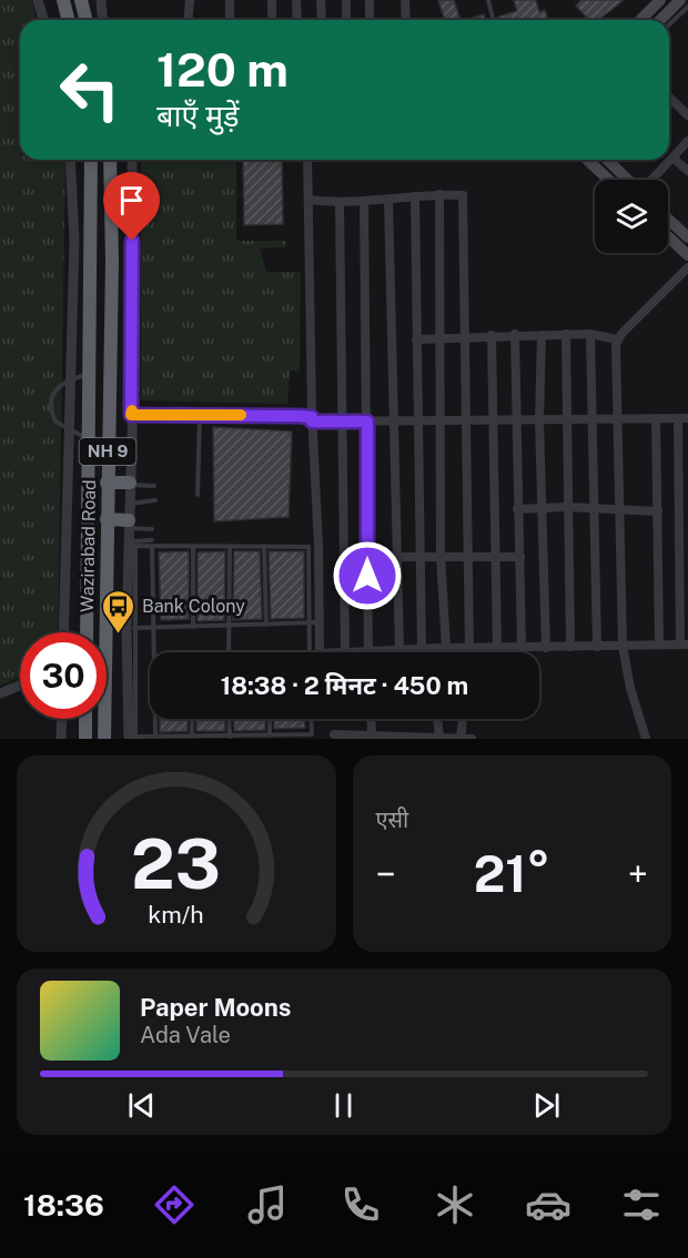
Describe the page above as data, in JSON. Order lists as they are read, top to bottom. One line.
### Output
{"streets":{"highway":["NH 9","Wazirabad Road"]},"places":{"bus stop":["Bank Colony"]},"page":{"turn":["120 m","बाएँ मुड़ें"],"limit":"30","trip":"18:38 · 2 मिनट · 450 m","tile":"एसी","heat":["−","21°","+"],"song":["Paper Moons","Ada Vale"],"tabs":"18:36","gauge":["23","km/h"]}}
